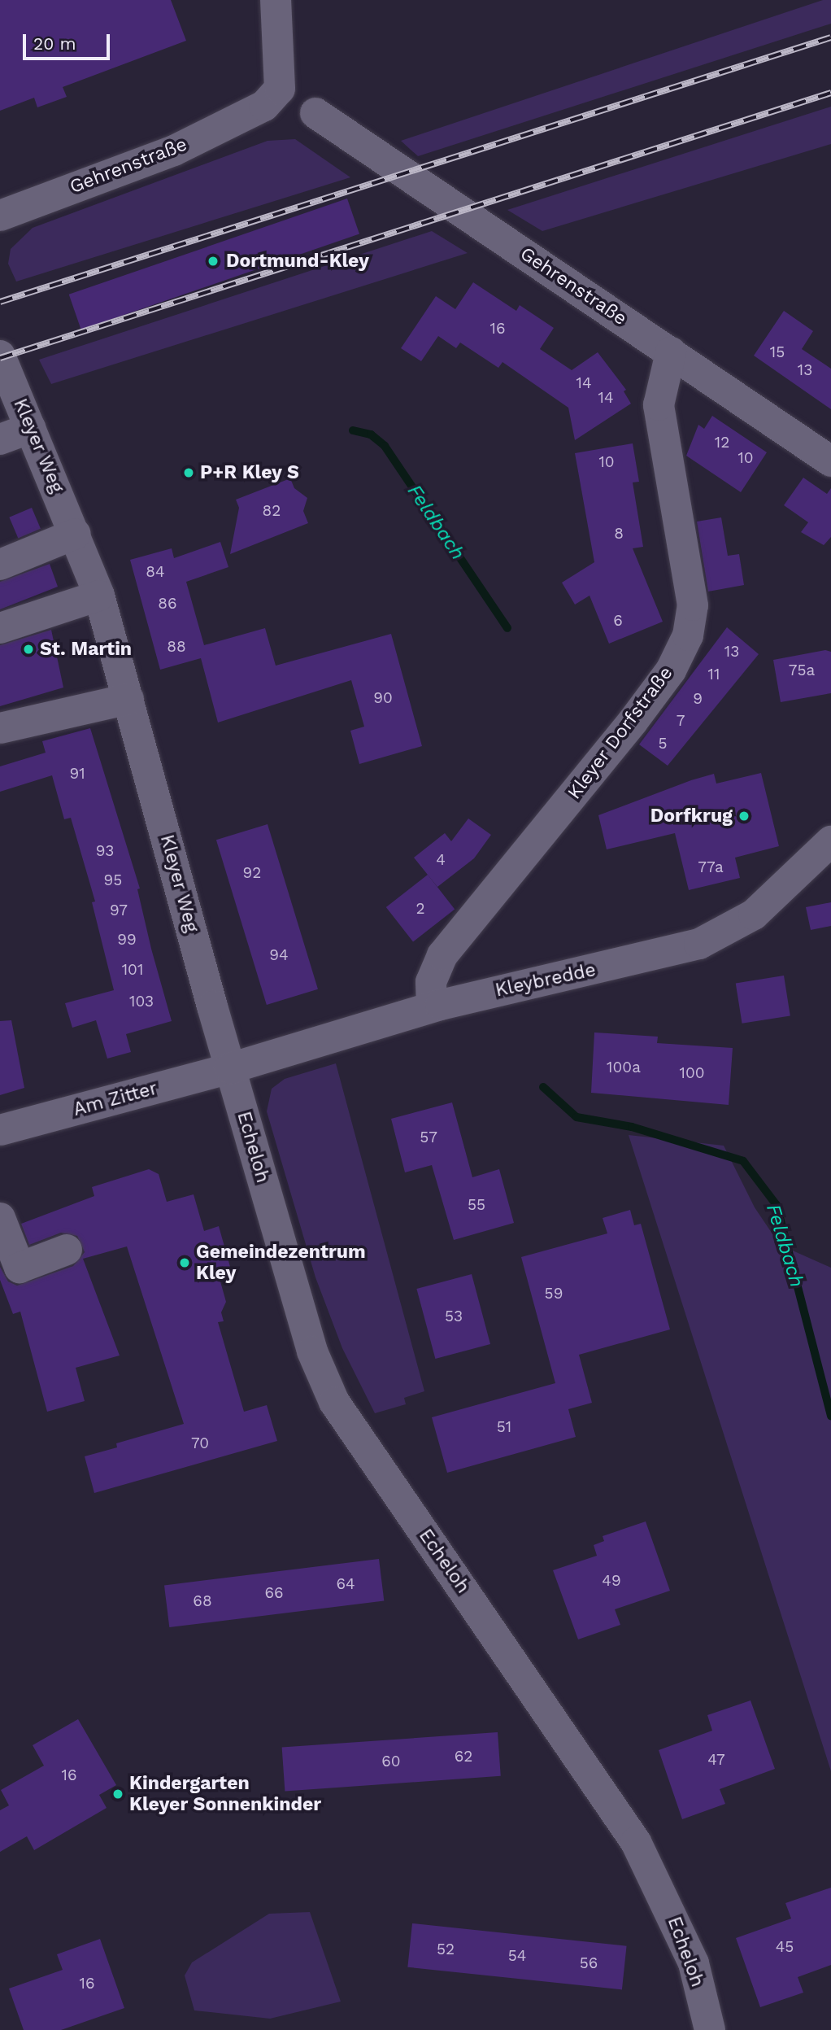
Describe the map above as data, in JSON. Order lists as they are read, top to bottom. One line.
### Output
{"streets":{"street":["Gehrenstraße","Kleyer Weg","Kleyer Dorfstraße","Kleybredde","Am Zitter","Echeloh"]},"crossings":[["Gehrenstraße","Kleyer Dorfstraße"],["Kleyer Weg","Kleybredde"],["Kleyer Weg","Am Zitter"],["Kleyer Weg","Echeloh"],["Kleyer Dorfstraße","Kleybredde"],["Kleybredde","Am Zitter"],["Kleybredde","Echeloh"],["Am Zitter","Echeloh"]],"water":["Feldbach"],"places":["Dortmund-Kley","P+R Kley S","St. Martin","Dorfkrug","Gemeindezentrum Kley","Kindergarten Kleyer Sonnenkinder"],"house_numbers":["16","15","13","14","14","12","10","10","82","8","84","86","6","88","13","75a","11","90","9","7","5","91","93","4","77a","92","95","2","97","99","94","101","103","100a","100","57","55","59","53","51","70","49","64","66","68","62","47","60","16","45","52","54","56","16"],"scale_bar":"20 m"}
